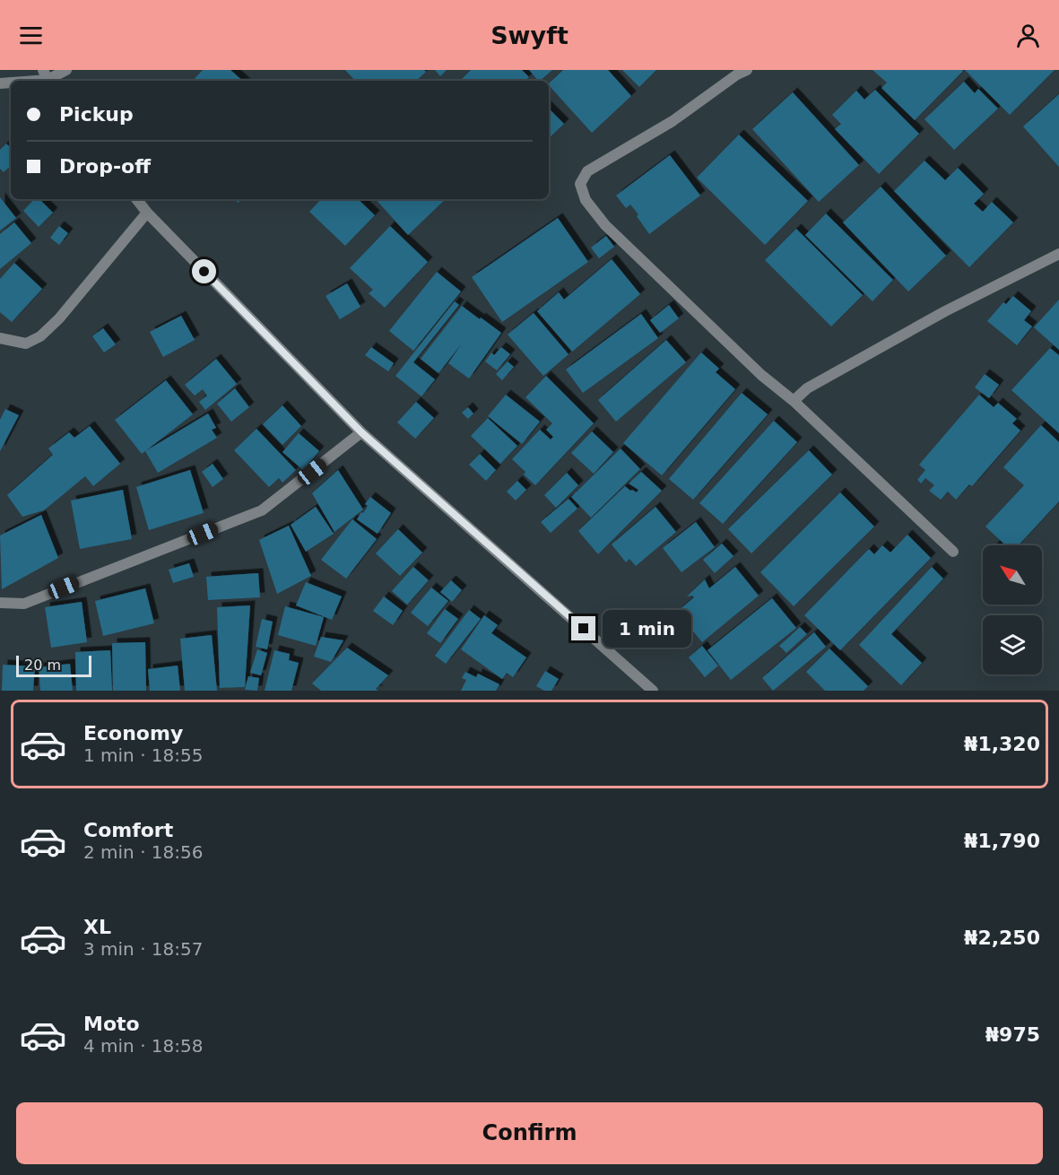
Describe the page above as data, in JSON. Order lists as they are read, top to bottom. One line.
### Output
{"scale_bar":"20 m","north":"top left","page":{"header":"Swyft","banner":["Pickup","Drop-off"],"bubble":"1 min","scale":"20 m","list":[{"name":"Economy","note":"1 min · 18:55","value":"₦1,320"},{"name":"Comfort","note":"2 min · 18:56","value":"₦1,790"},{"name":"XL","note":"3 min · 18:57","value":"₦2,250"},{"name":"Moto","note":"4 min · 18:58","value":"₦975"}],"buttons":"Confirm"}}
